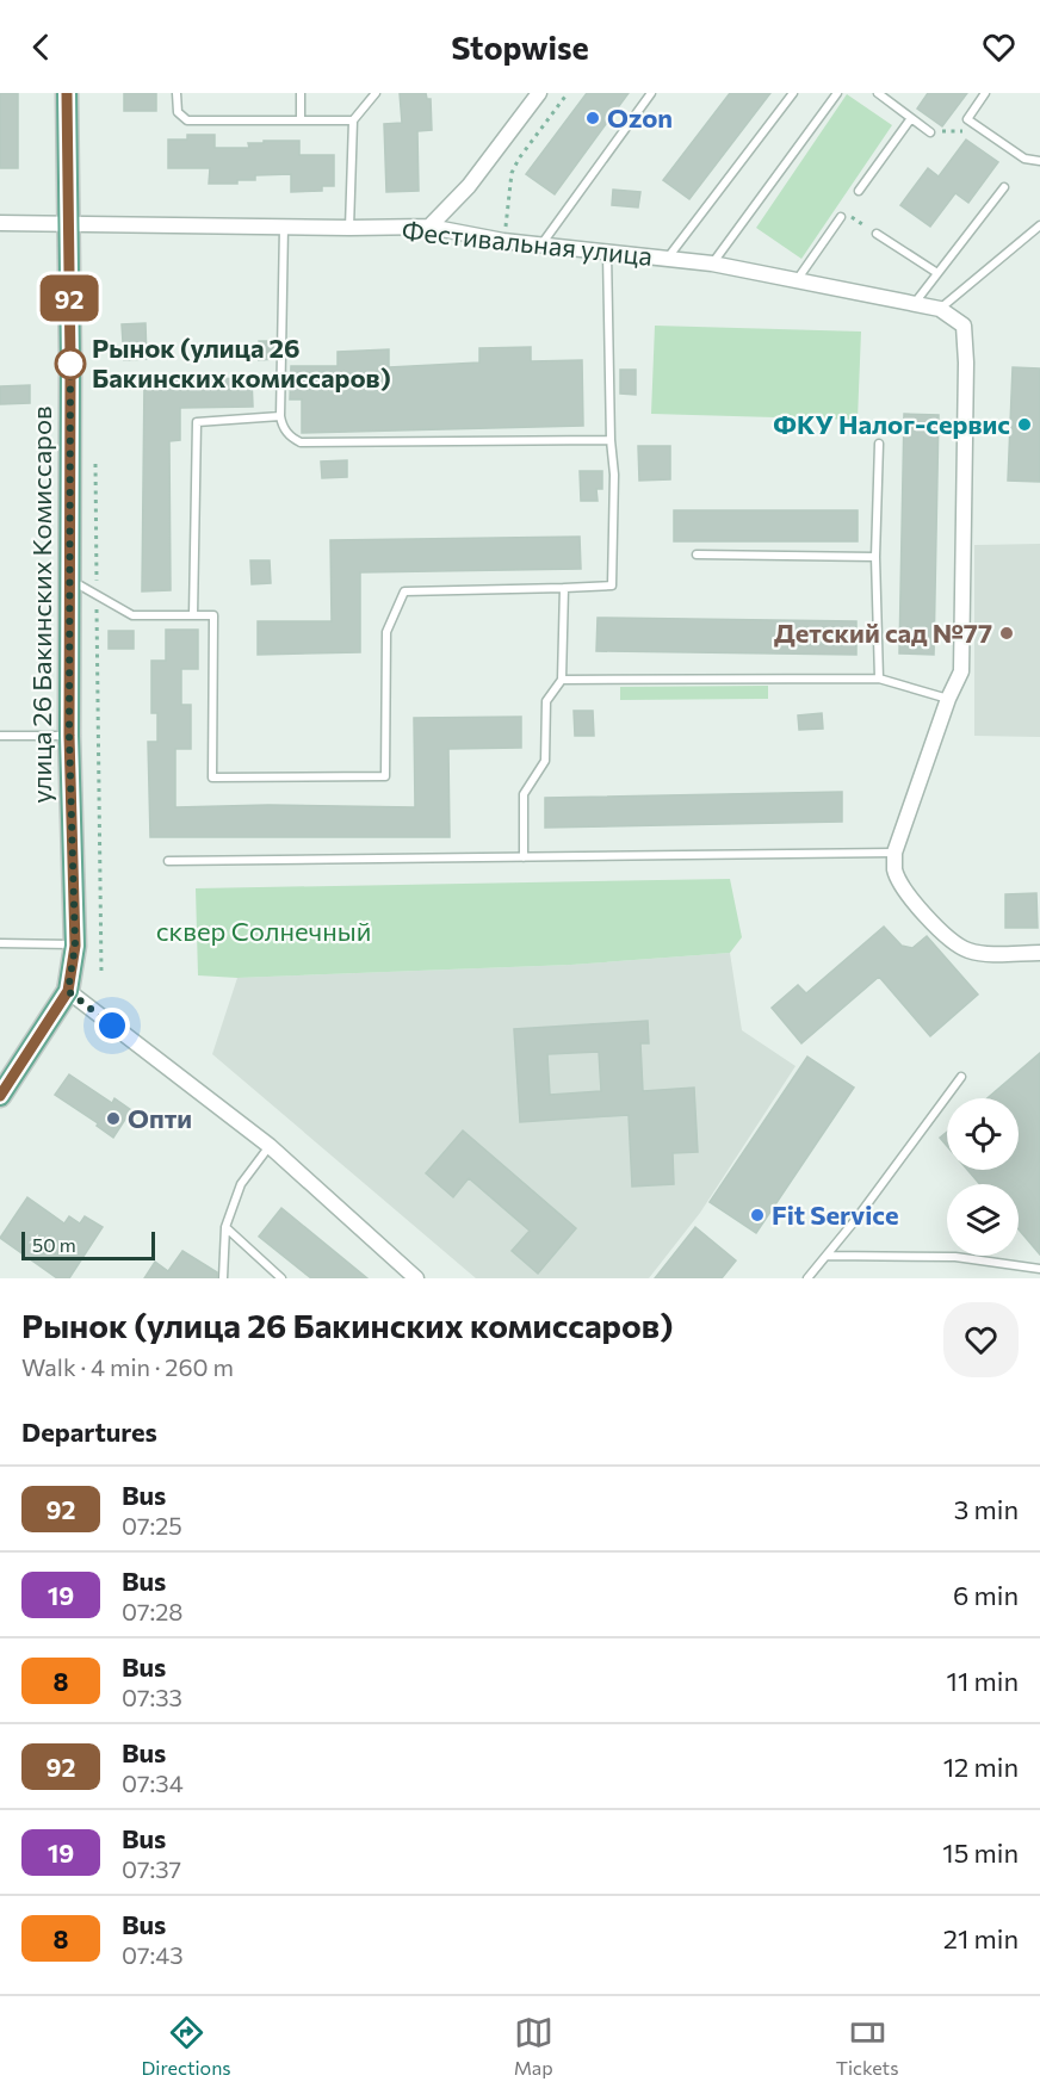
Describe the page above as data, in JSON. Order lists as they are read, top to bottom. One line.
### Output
{"streets":{"main road":["улица 26 Бакинских Комиссаров"],"street":["Фестивальная улица"]},"crossings":[["Фестивальная улица","улица 26 Бакинских Комиссаров"]],"parks":["сквер Солнечный"],"places":["Ozon","Рынок (улица 26 Бакинских комиссаров)","ФКУ Налог-сервис","Детский сад №77","Опти","Fit Service"],"lines":["bus line 92"],"scale_bar":"50 m","page":{"header":"Stopwise","on_map":"92","scale":"50 m","heading":[["Рынок (улица 26 Бакинских комиссаров)","Walk · 4 min · 260 m"],"Departures"],"list":[{"mark":"92","name":"Bus","note":"07:25","value":"3 min"},{"mark":"19","name":"Bus","note":"07:28","value":"6 min"},{"mark":"8","name":"Bus","note":"07:33","value":"11 min"},{"mark":"92","name":"Bus","note":"07:34","value":"12 min"},{"mark":"19","name":"Bus","note":"07:37","value":"15 min"},{"mark":"8","name":"Bus","note":"07:43","value":"21 min"}],"tabs":["Directions","Map","Tickets"]}}
